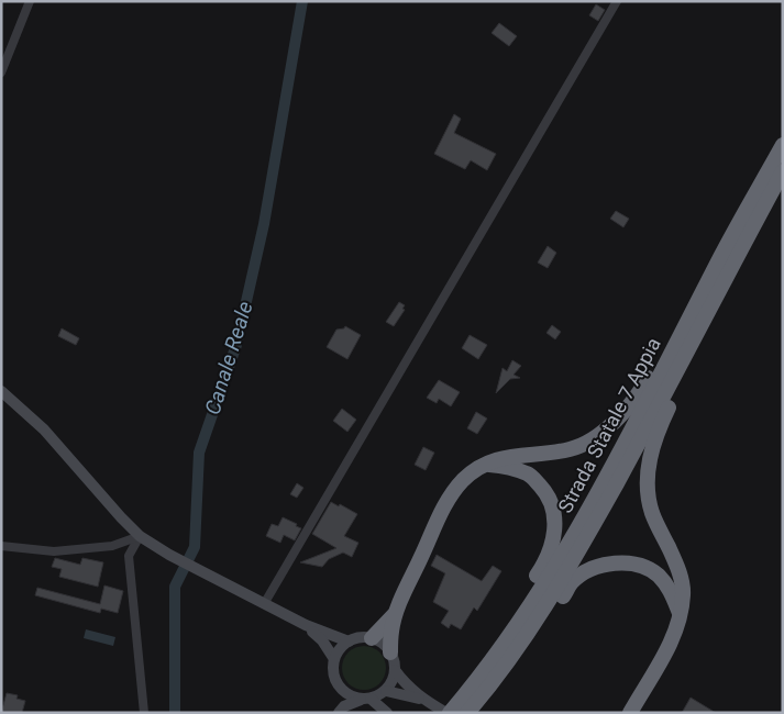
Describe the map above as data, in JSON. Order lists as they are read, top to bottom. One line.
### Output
{"streets":{"highway":["Strada Statale 7 Appia"]},"water":["Canale Reale"]}
